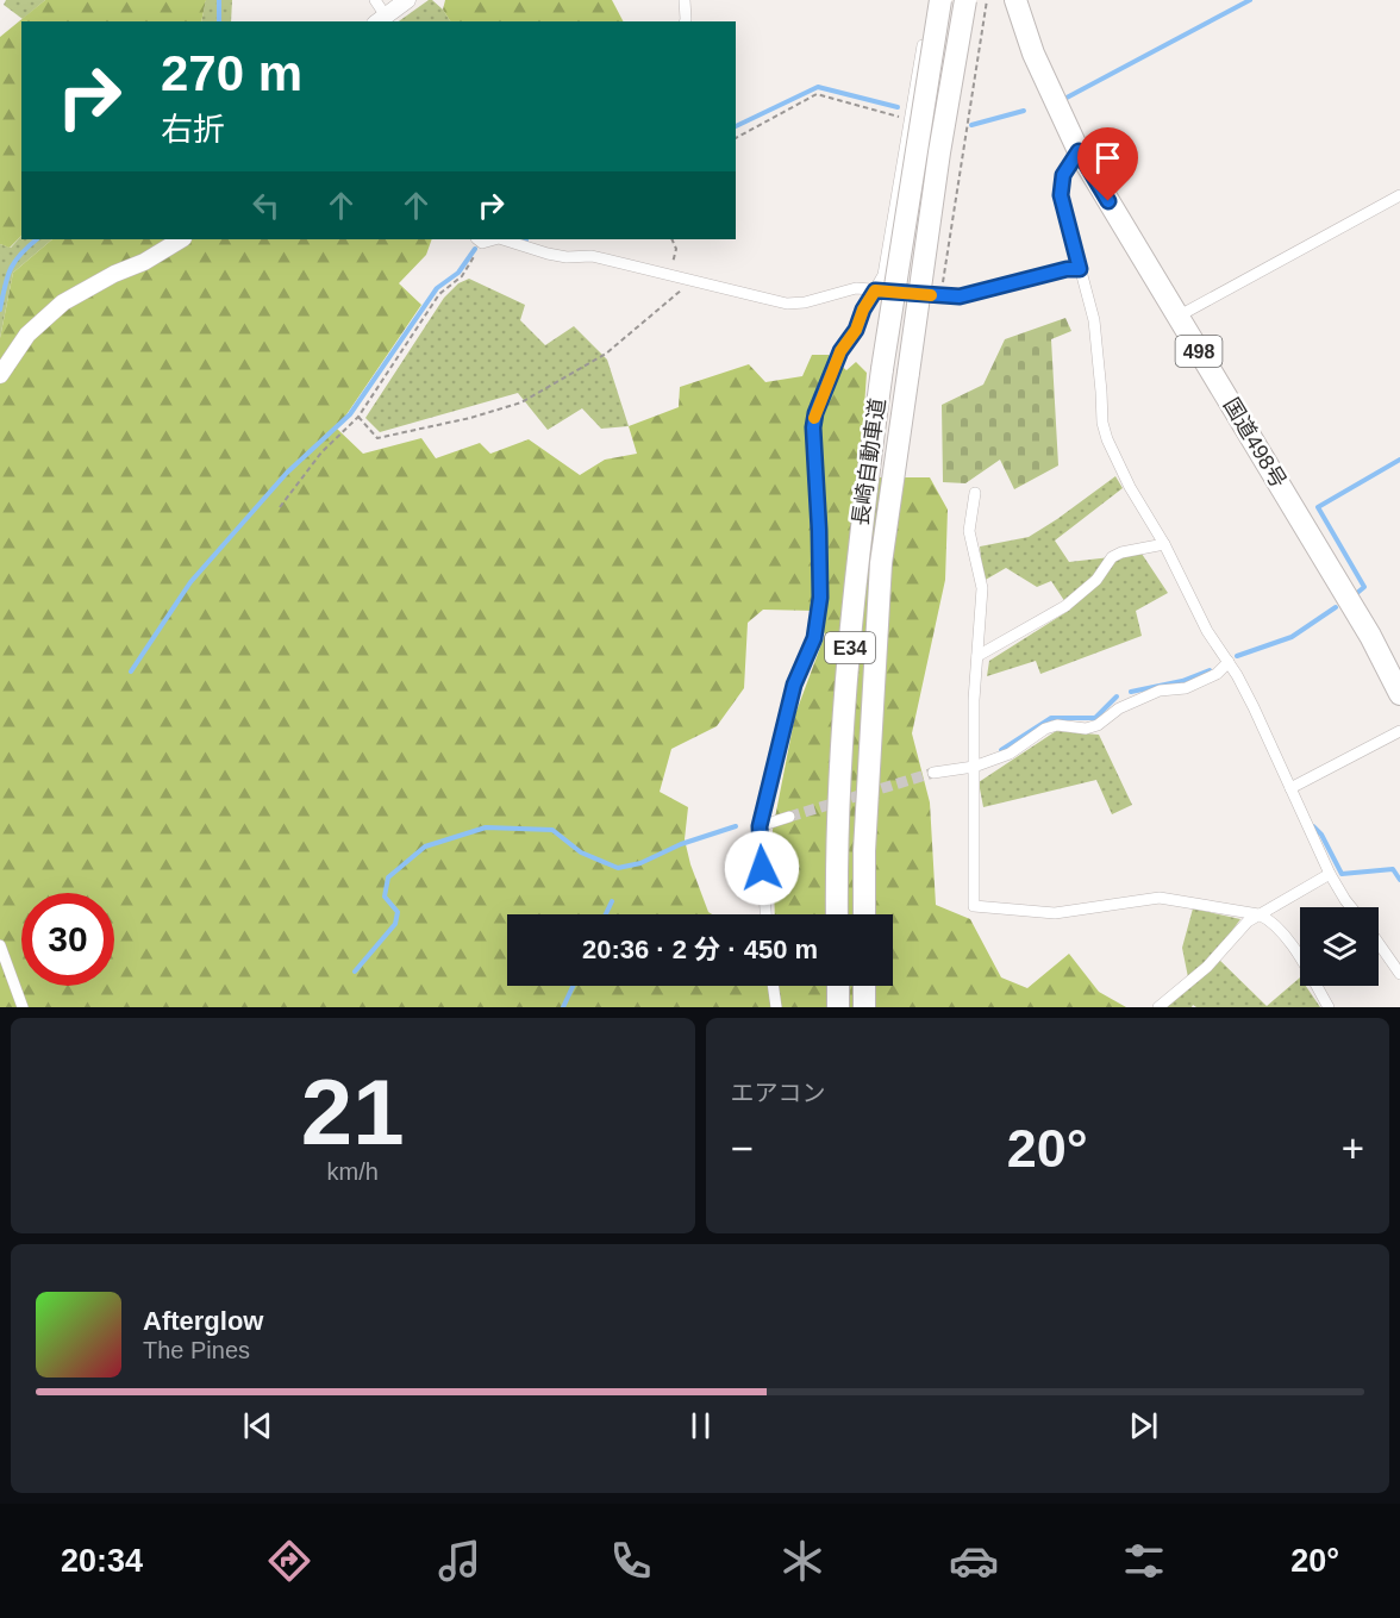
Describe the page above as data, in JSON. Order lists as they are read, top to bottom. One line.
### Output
{"streets":{"highway":["498","国道498号","長崎自動車道","E34"]},"page":{"turn":["270 m","右折"],"limit":"30","trip":"20:36 · 2 分 · 450 m","tile":[["21","km/h"],"エアコン"],"heat":["−","20°","+"],"song":["Afterglow","The Pines"],"tabs":["20:34","20°"]}}
